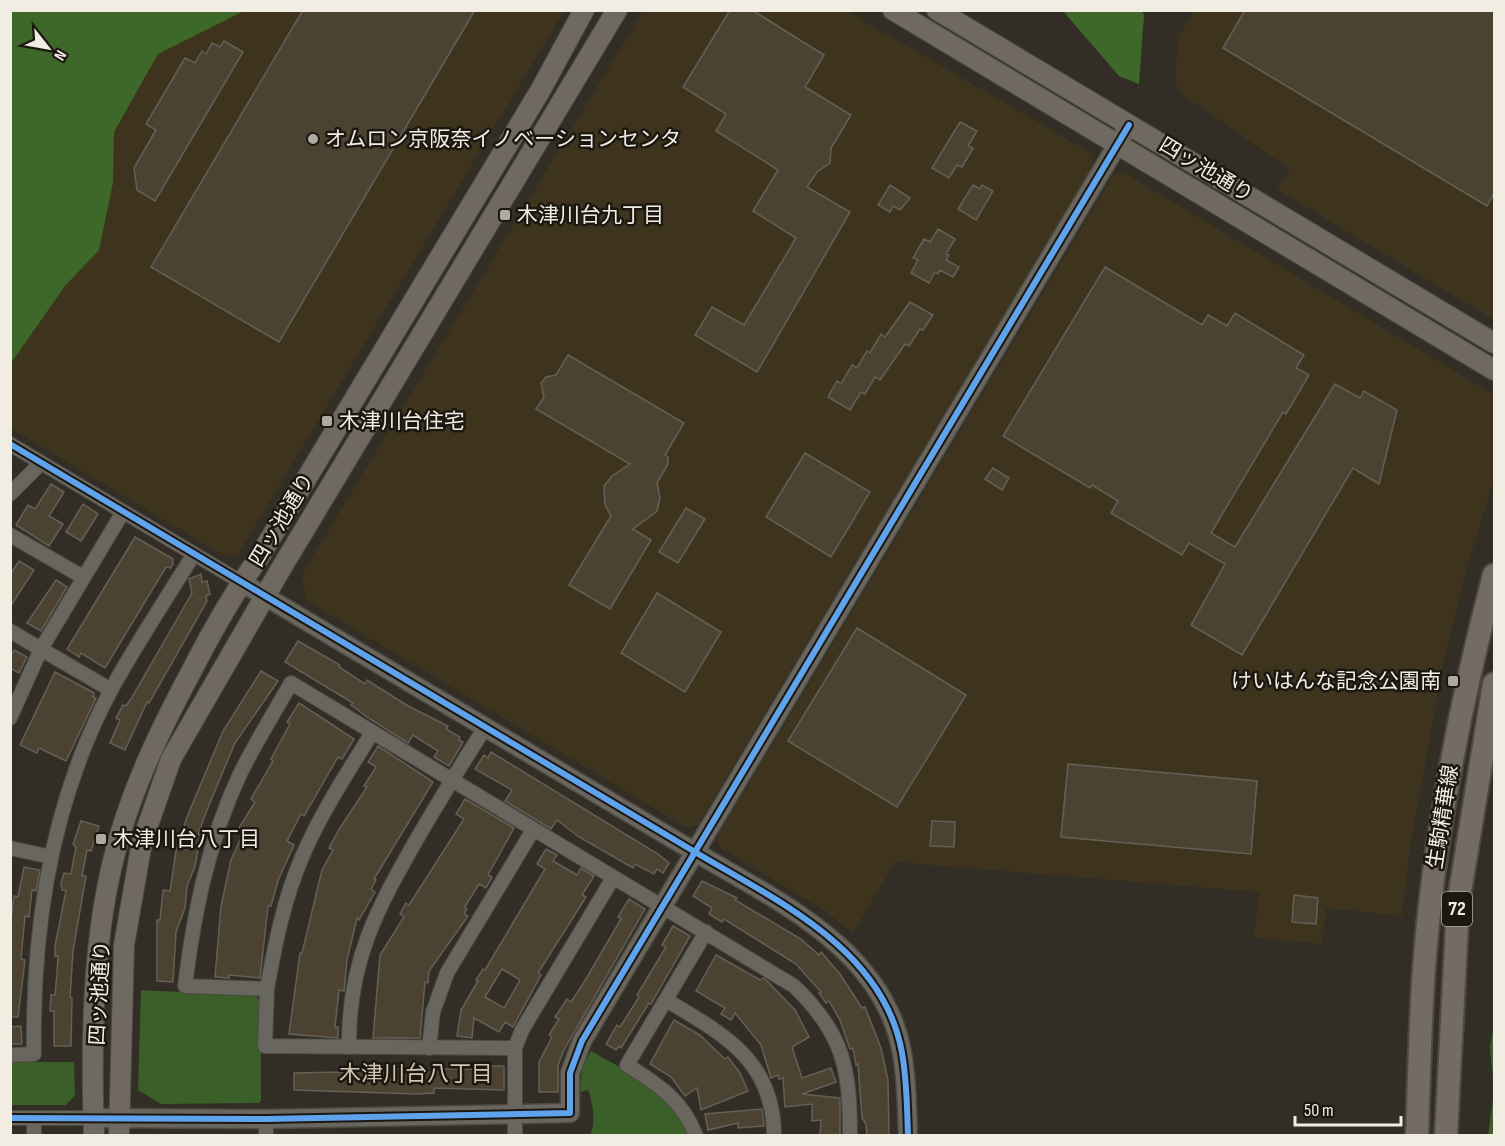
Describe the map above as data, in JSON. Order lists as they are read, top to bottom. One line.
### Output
{"streets":{"main road":["四ッ池通り","生駒精華線","72"]},"districts":["木津川台八丁目"],"places":{"other":["オムロン京阪奈イノベーションセンタ"],"transit":["木津川台九丁目","木津川台住宅","けいはんな記念公園南","木津川台八丁目"]},"scale_bar":"50 m","north":"bottom right"}
